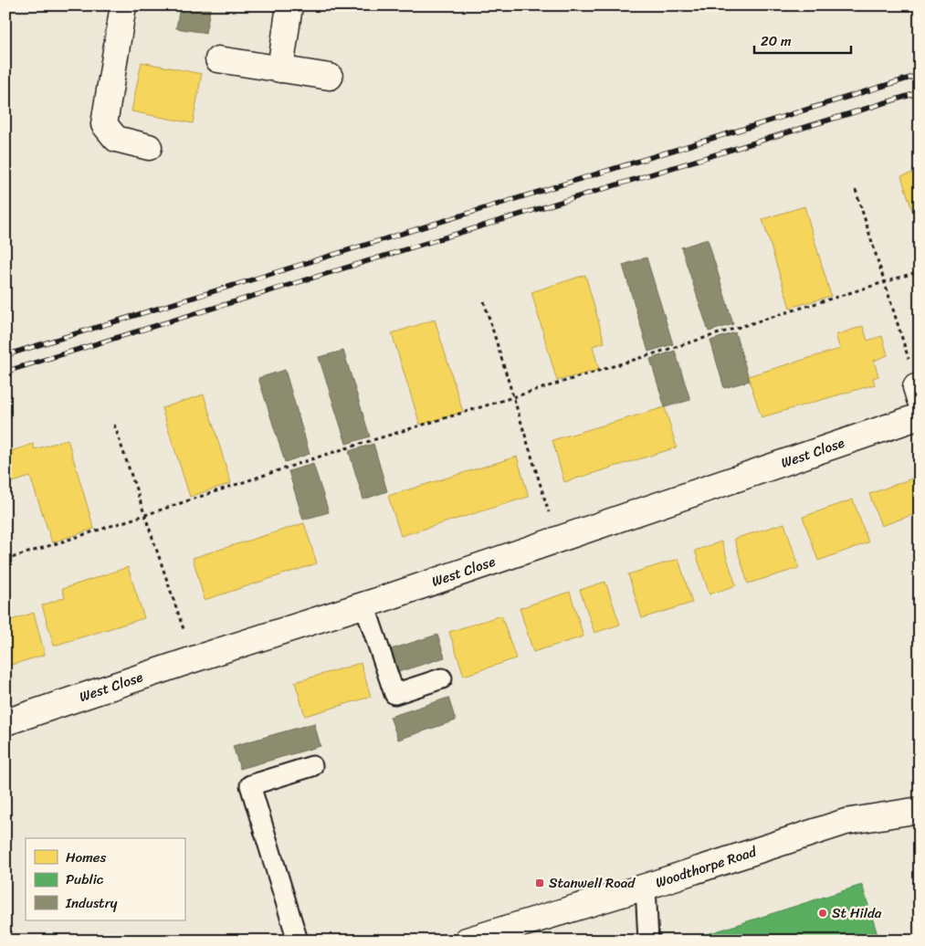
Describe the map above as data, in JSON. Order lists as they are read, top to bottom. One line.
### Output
{"streets":{"street":["West Close","Woodthorpe Road"]},"places":{"transit":["Stanwell Road"],"other":["St Hilda"]},"legend":["Homes","Public","Industry"],"scale_bar":"20 m"}
